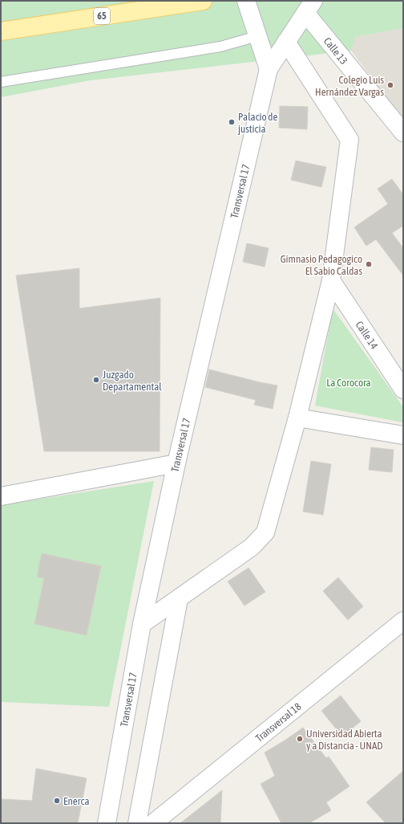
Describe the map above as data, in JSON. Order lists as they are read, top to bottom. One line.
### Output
{"streets":{"main road":["65"],"street":["Calle 13","Transversal 17","Calle 14","Transversal 18"]},"parks":["La Corocora"],"places":["Colegio Luis Hernández Vargas","Palacio de justicia","Gimnasio Pedagogico El Sabio Caldas","Juzgado Departamental","Universidad Abierta y a Distancia - UNAD","Enerca"]}
